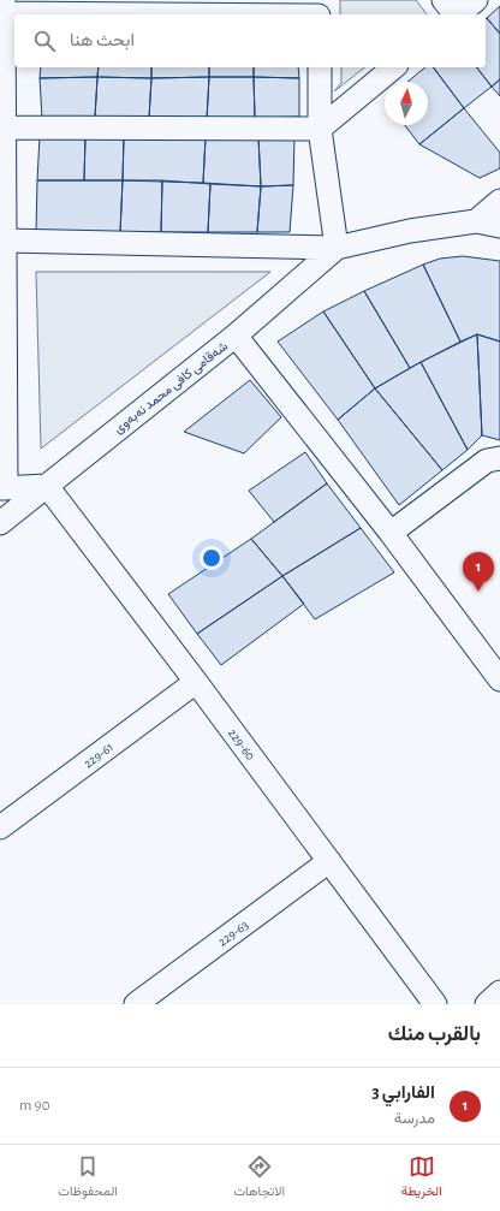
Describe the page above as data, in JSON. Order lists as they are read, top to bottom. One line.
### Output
{"streets":{"street":["شەقامی کافی محمد نەبەوی","229-60","229-61","229-63"]},"crossings":[["شەقامی کافی محمد نەبەوی","229-60"],["229-60","229-61"],["229-60","229-63"]],"north":"top","page":{"search":"ابحث هنا","pins":"1","heading":"بالقرب منك","list":[{"mark":"1","name":"الفارابي 3","note":"مدرسة","value":"90 m"}],"nav":["الخريطة","الاتجاهات","المحفوظات"]}}
